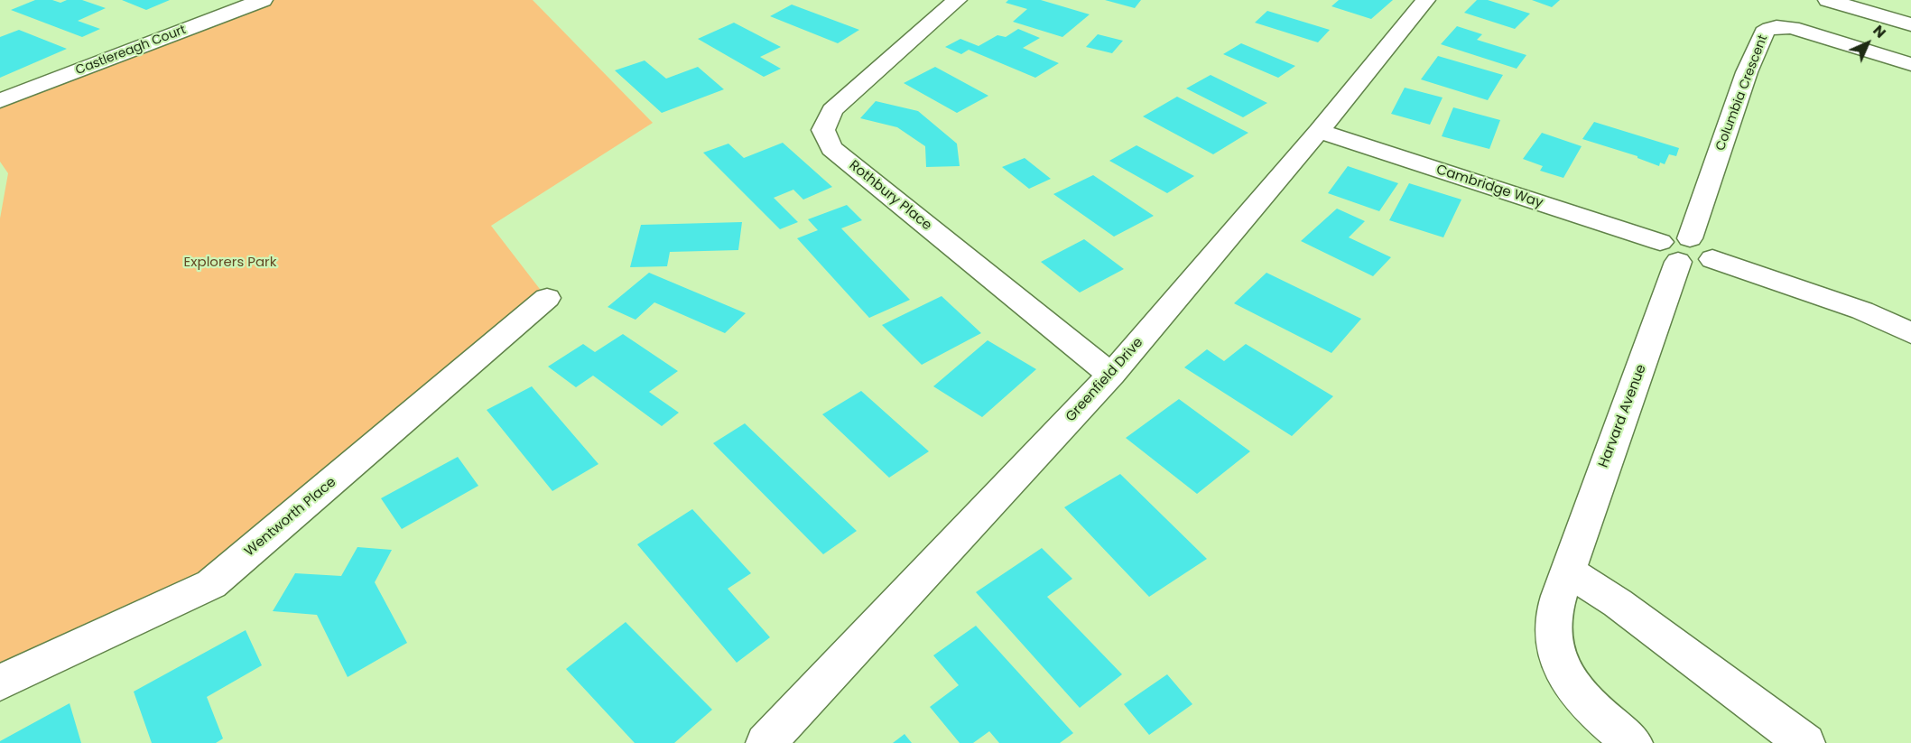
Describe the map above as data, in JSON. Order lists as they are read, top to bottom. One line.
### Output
{"streets":{"street":["Castlereagh Court","Columbia Crescent","Cambridge Way","Rothbury Place","Greenfield Drive","Harvard Avenue","Wentworth Place"]},"crossings":[["Columbia Crescent","Cambridge Way"],["Columbia Crescent","Harvard Avenue"],["Cambridge Way","Greenfield Drive"],["Cambridge Way","Harvard Avenue"],["Rothbury Place","Greenfield Drive"]],"parks":["Explorers Park"],"north":"top right"}
